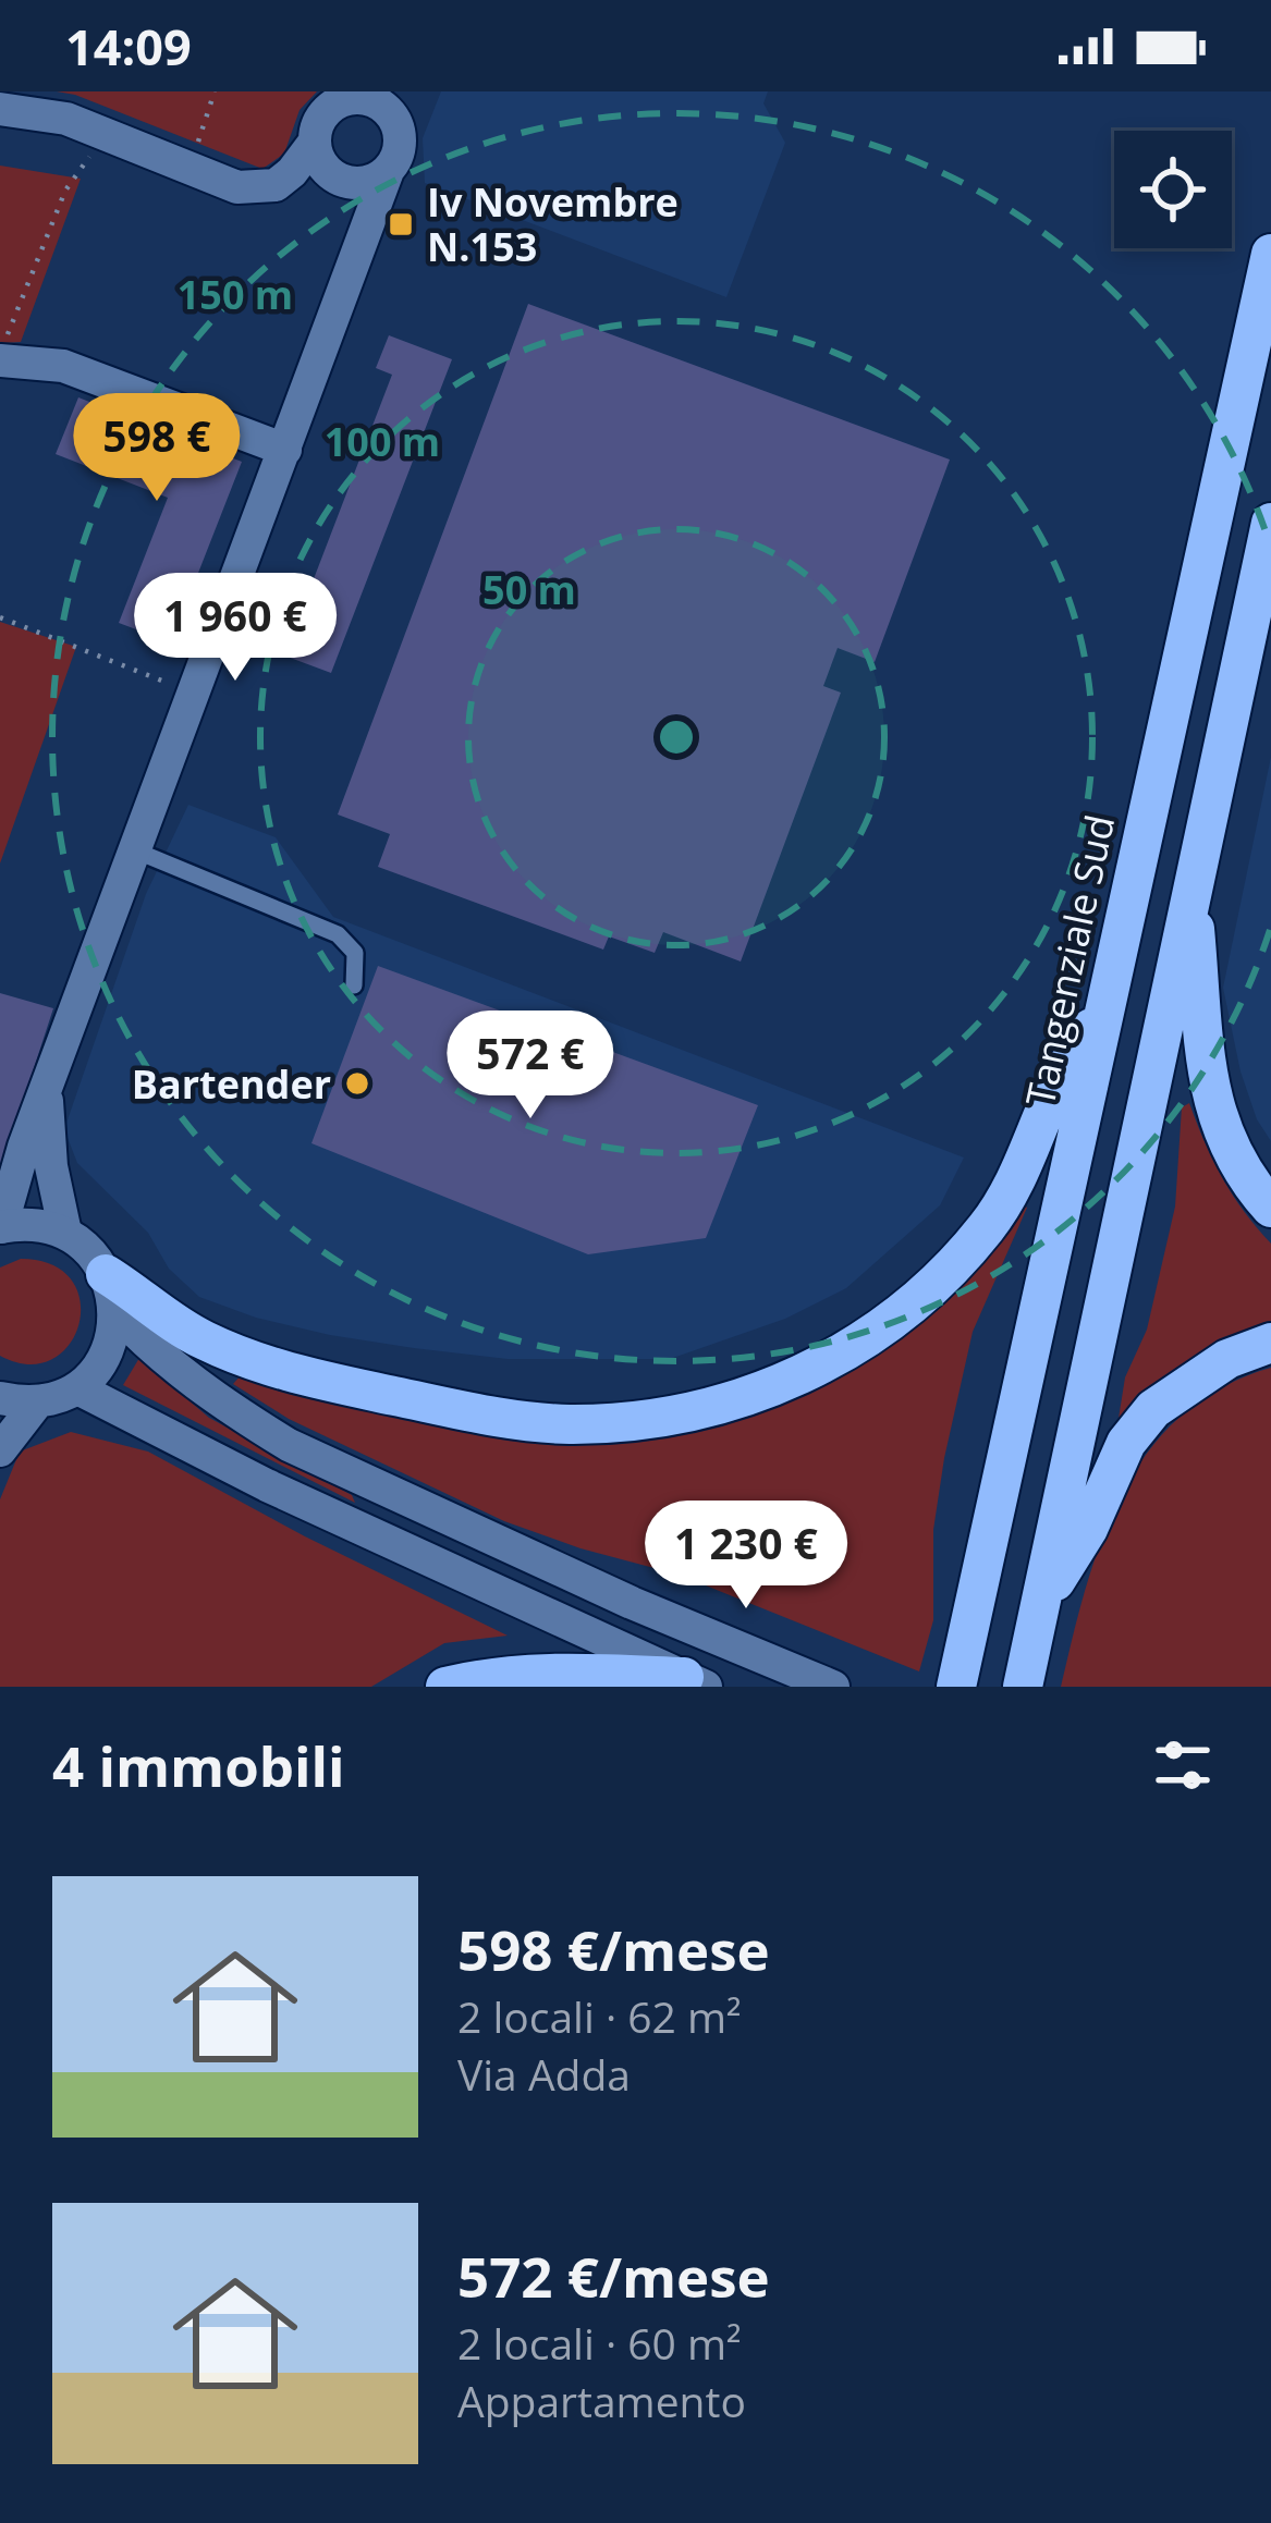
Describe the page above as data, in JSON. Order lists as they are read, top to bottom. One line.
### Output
{"streets":{"highway":["Tangenziale Sud"]},"places":{"transit":["Iv Novembre N.153"],"other":["Bartender"]},"page":{"status":"14:09","price":["598 €","1 960 €","572 €","1 230 €"],"heading":"4 immobili","list":[{"name":"598 €/mese","note":"2 locali · 62 m² · Via Adda"},{"name":"572 €/mese","note":"2 locali · 60 m² · Appartamento"}]},"rings":["150 m","100 m","50 m"]}
